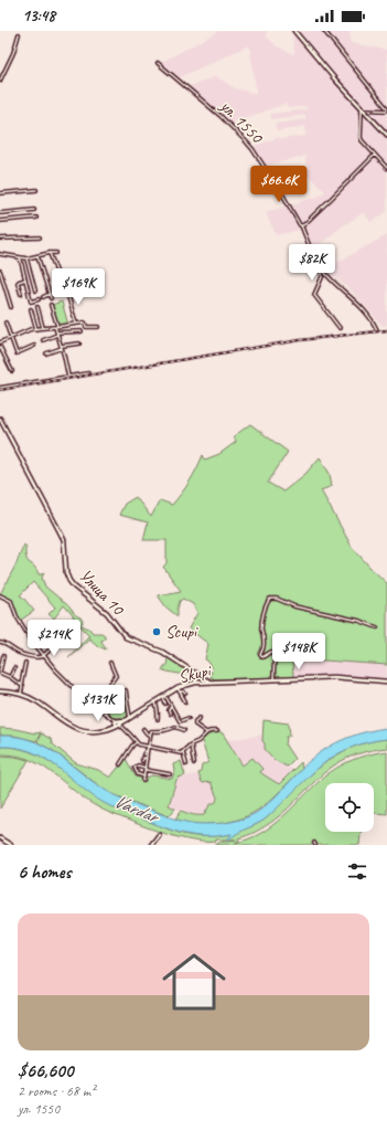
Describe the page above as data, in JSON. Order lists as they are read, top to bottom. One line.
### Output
{"streets":{"street":["ул. 1550","Улица 10","Skupi"]},"crossings":[["Улица 10","Skupi"]],"water":["Vardar"],"places":["Scupi"],"page":{"status":"13:48","price":["$66.6K","$82K","$169K","$214K","$148K","$131K"],"heading":"6 homes","list":[{"name":"$66,600","note":"2 rooms · 68 m² · ул. 1550"}]}}
